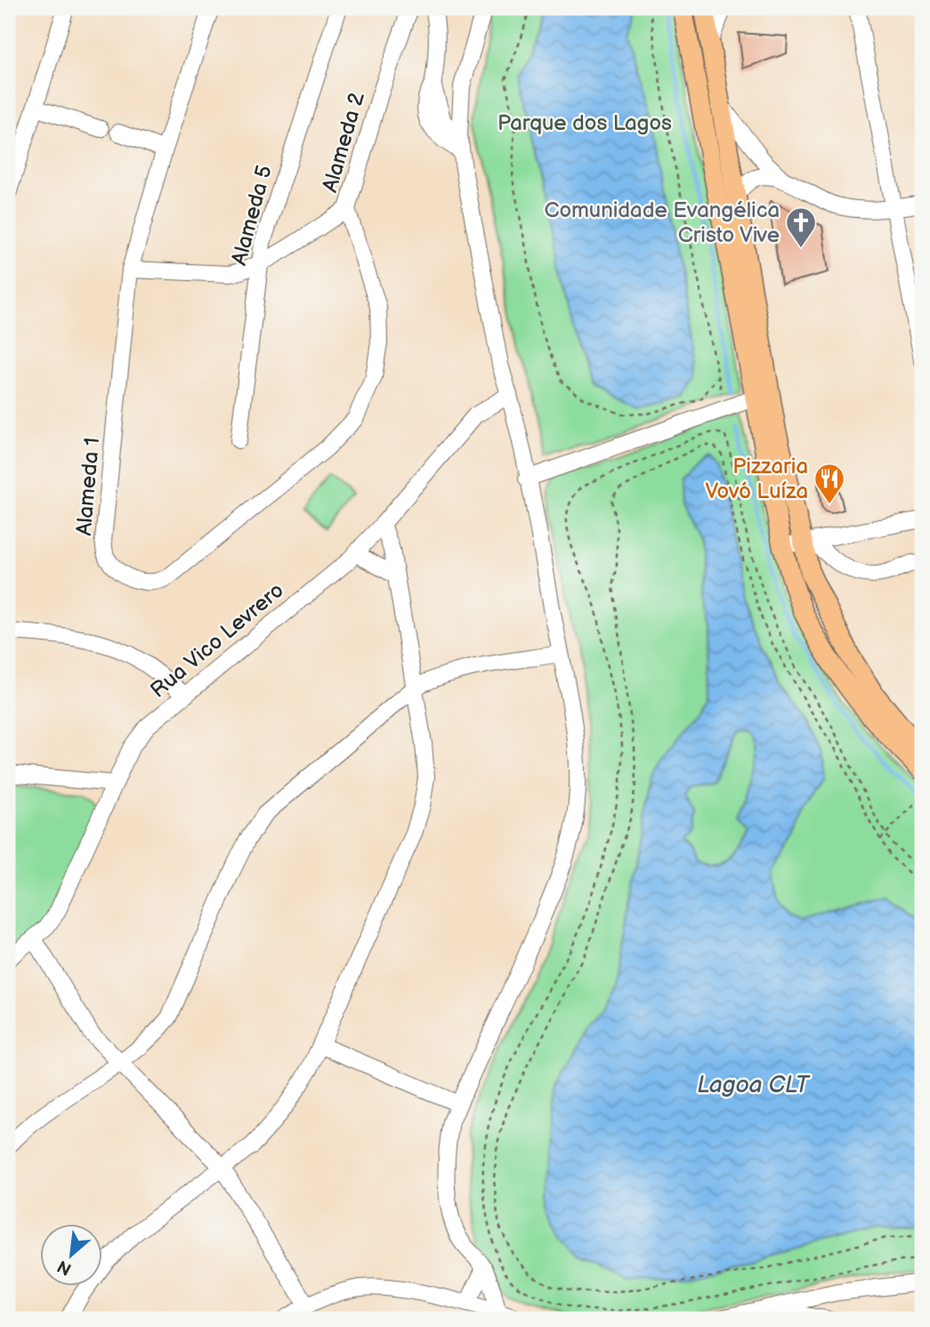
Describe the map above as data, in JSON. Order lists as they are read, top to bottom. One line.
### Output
{"streets":{"street":["Alameda 2","Alameda 5","Alameda 1","Rua Vico Levrero"]},"crossings":[["Alameda 2","Alameda 5"],["Alameda 2","Alameda 1"]],"water":["Lagoa CLT"],"parks":["Parque dos Lagos"],"places":{"church":["Comunidade Evangélica Cristo Vive"],"restaurant":["Pizzaria Vovó Luíza"]},"north":"bottom left"}
